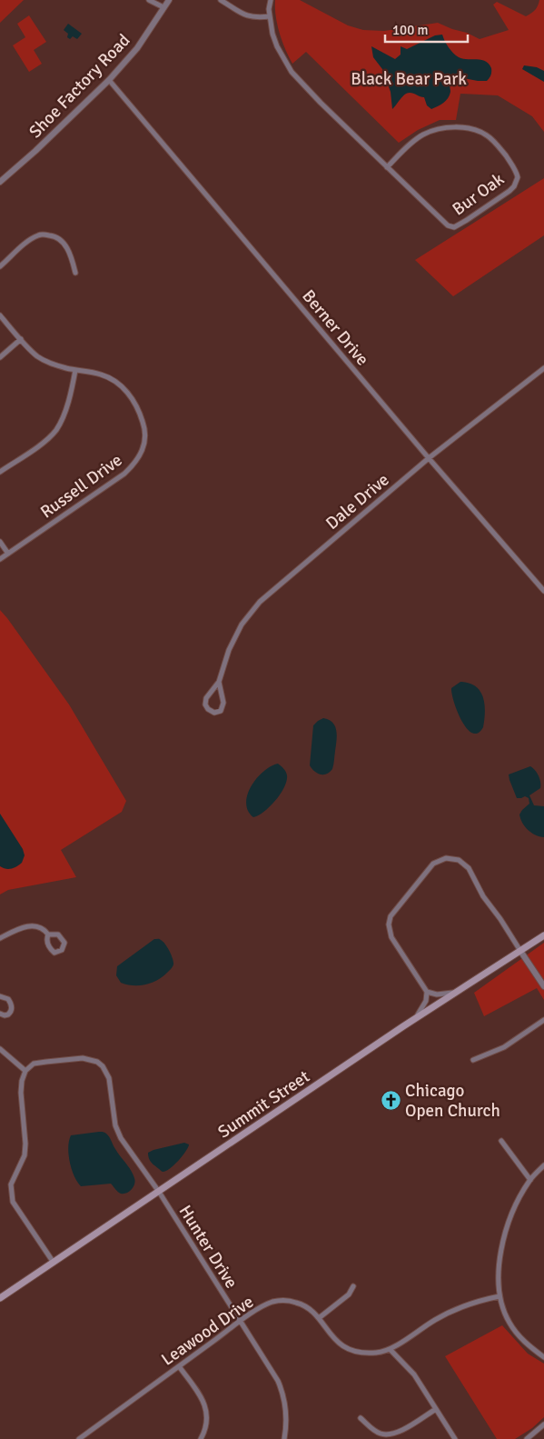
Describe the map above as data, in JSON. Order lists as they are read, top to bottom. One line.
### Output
{"streets":{"main road":["Summit Street"],"street":["Shoe Factory Road","Bur Oak","Berner Drive","Russell Drive","Dale Drive","Hunter Drive","Leawood Drive"]},"crossings":[["Shoe Factory Road","Berner Drive"],["Berner Drive","Dale Drive"],["Summit Street","Hunter Drive"],["Hunter Drive","Leawood Drive"]],"parks":["Black Bear Park"],"places":{"church":["Chicago Open Church"]},"scale_bar":"100 m"}
